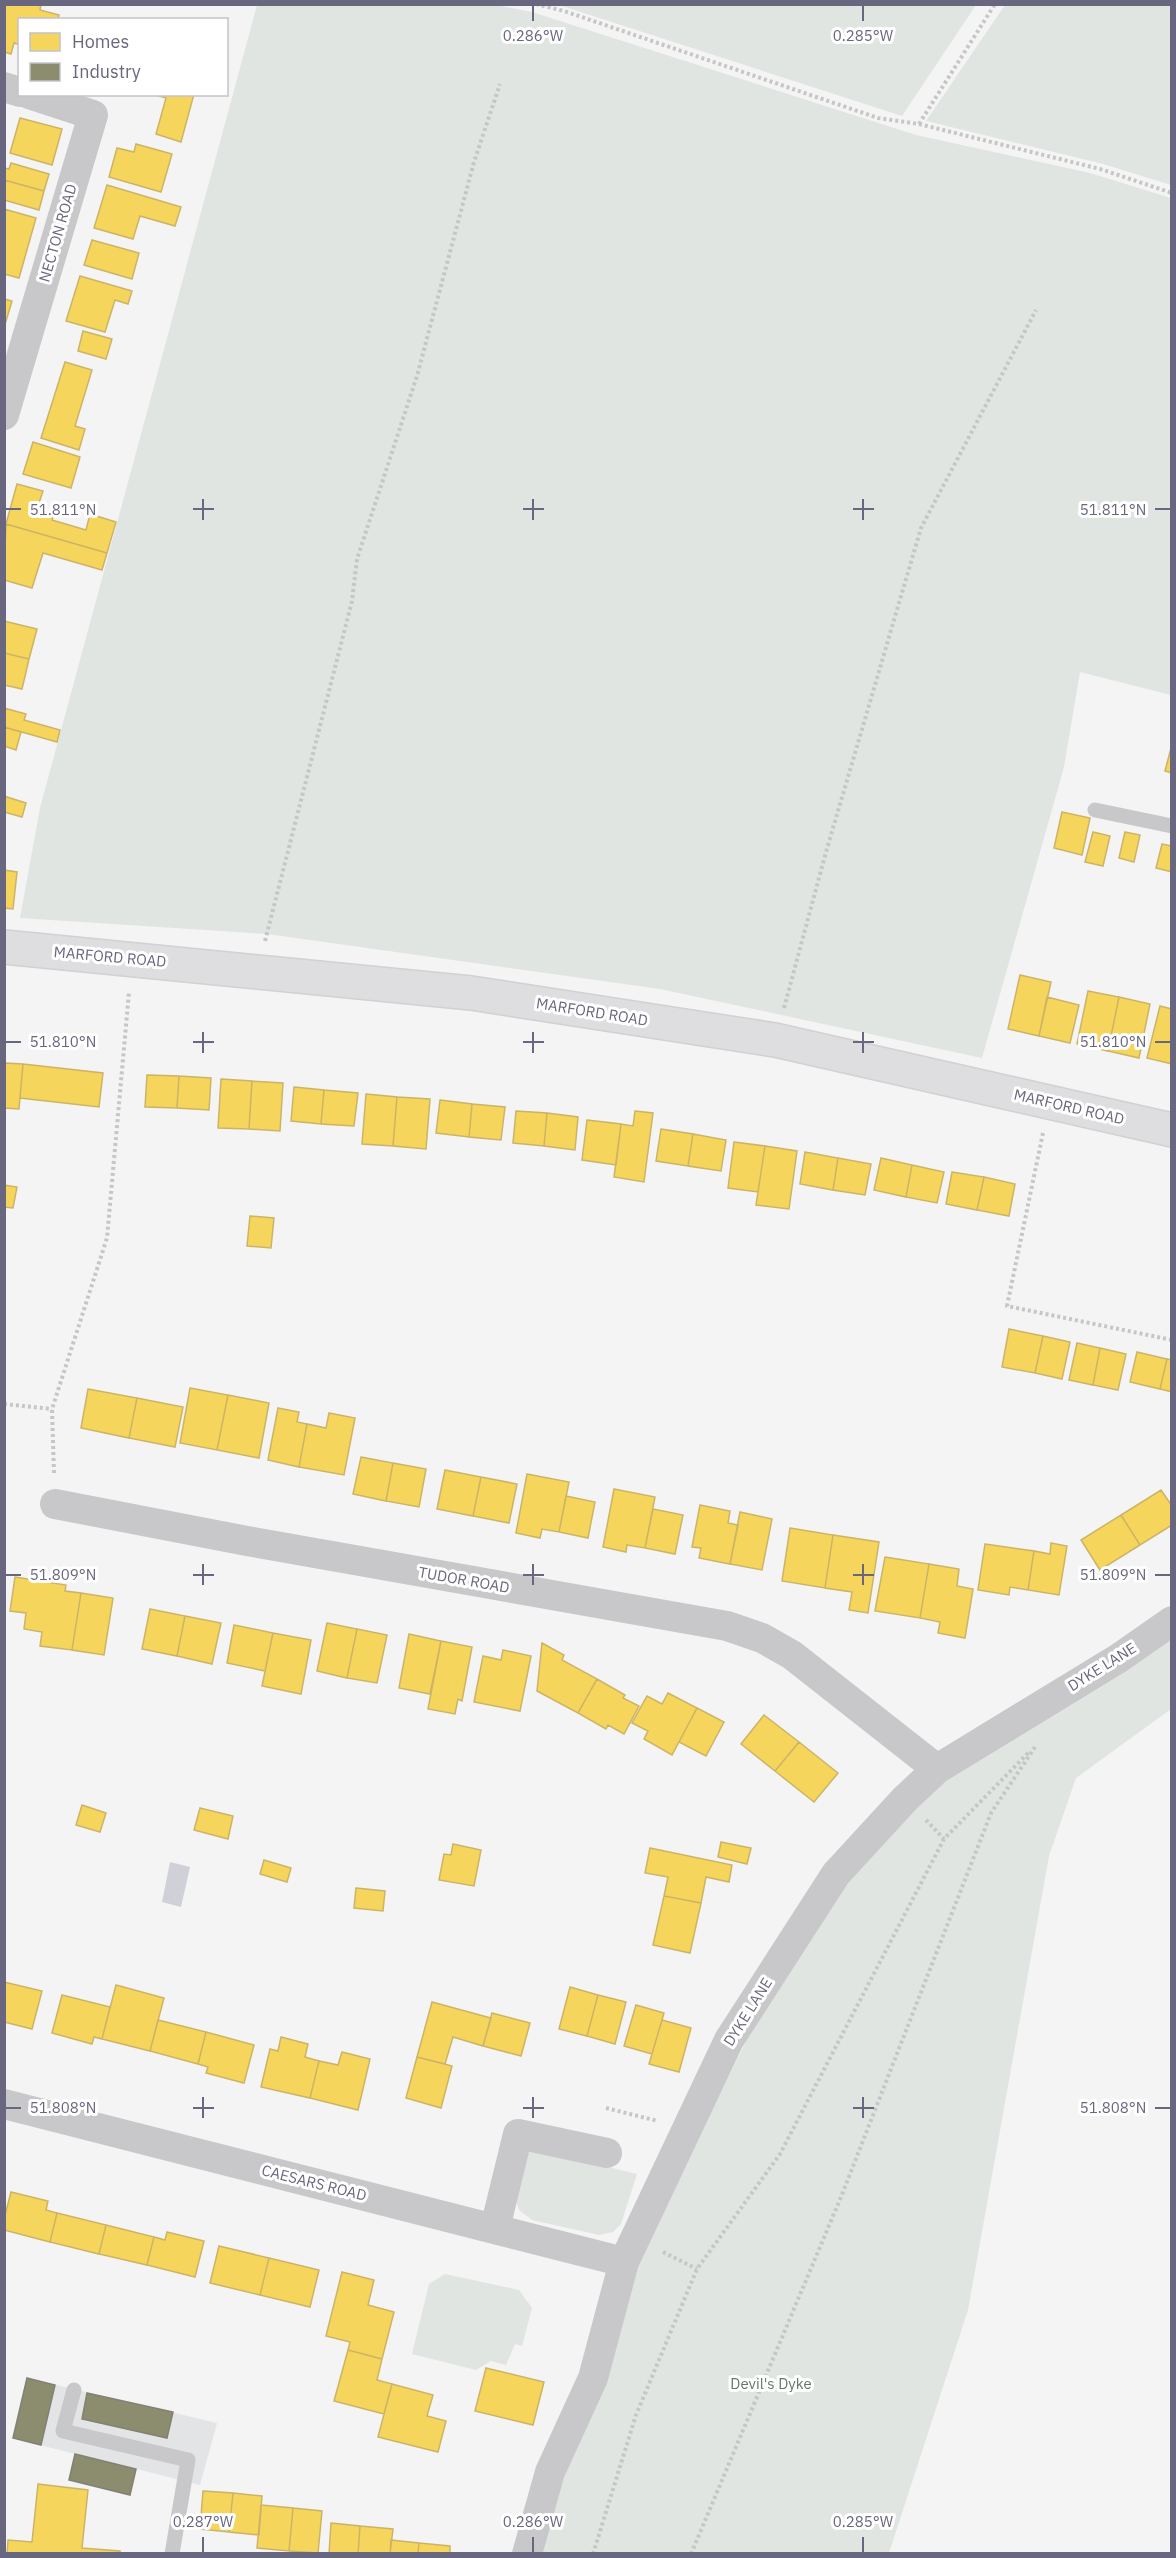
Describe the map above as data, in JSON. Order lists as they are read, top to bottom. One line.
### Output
{"streets":{"street":["NECTON ROAD","MARFORD ROAD","TUDOR ROAD","DYKE LANE","CAESARS ROAD"]},"crossings":[["TUDOR ROAD","DYKE LANE"],["DYKE LANE","CAESARS ROAD"]],"parks":["Devil's Dyke"],"legend":["Homes","Industry"],"coordinates":["0.286°W","0.285°W","51.811°N","51.810°N","51.809°N","51.808°N","0.287°W"]}
